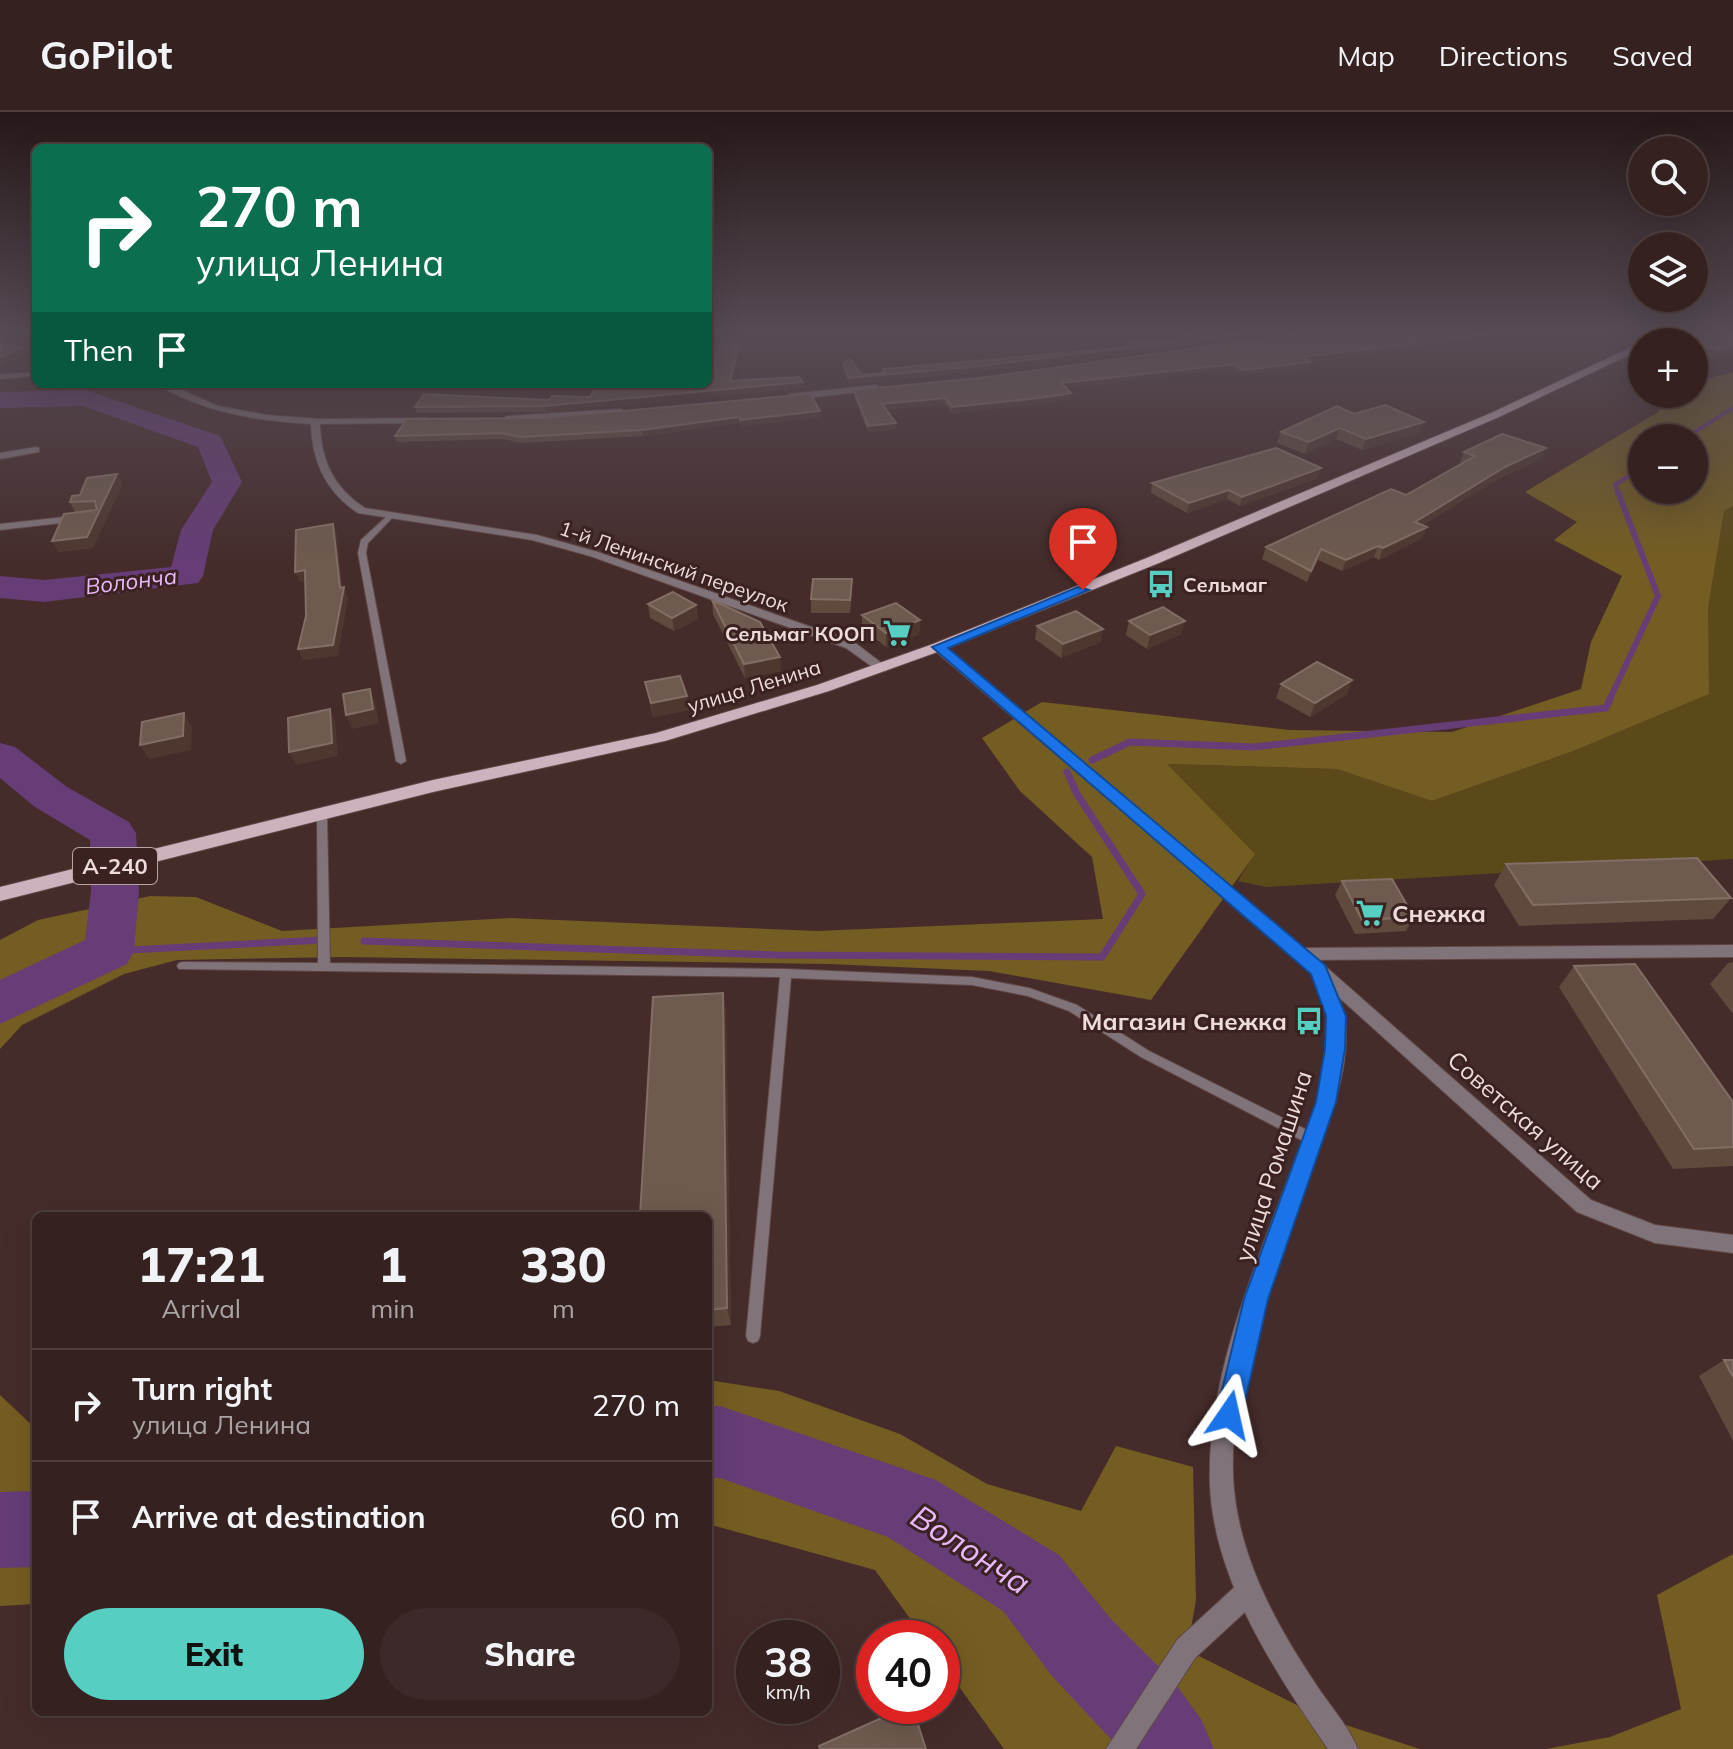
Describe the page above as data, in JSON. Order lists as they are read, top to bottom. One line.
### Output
{"streets":{"main road":["улица Ленина","А-240"],"street":["1-й Ленинский переулок","Советская улица","улица Ромашина"]},"crossings":[["1-й Ленинский переулок","улица Ленина"],["Советская улица","улица Ромашина"]],"water":["Волонча"],"places":{"bus stop":["Сельмаг","Магазин Снежка"],"supermarket":["Сельмаг КООП","Снежка"]},"page":{"header":"GoPilot","nav":["Map","Directions","Saved"],"map_buttons":["+","−"],"turn":["270 m","улица Ленина"],"then":"Then","eta":["17:21","Arrival","1","min","330","m"],"list":[{"name":"Turn right","note":"улица Ленина","value":"270 m"},{"name":"Arrive at destination","value":"60 m"}],"buttons":["Exit","Share"],"speed":"38 km/h","limit":"40"}}
